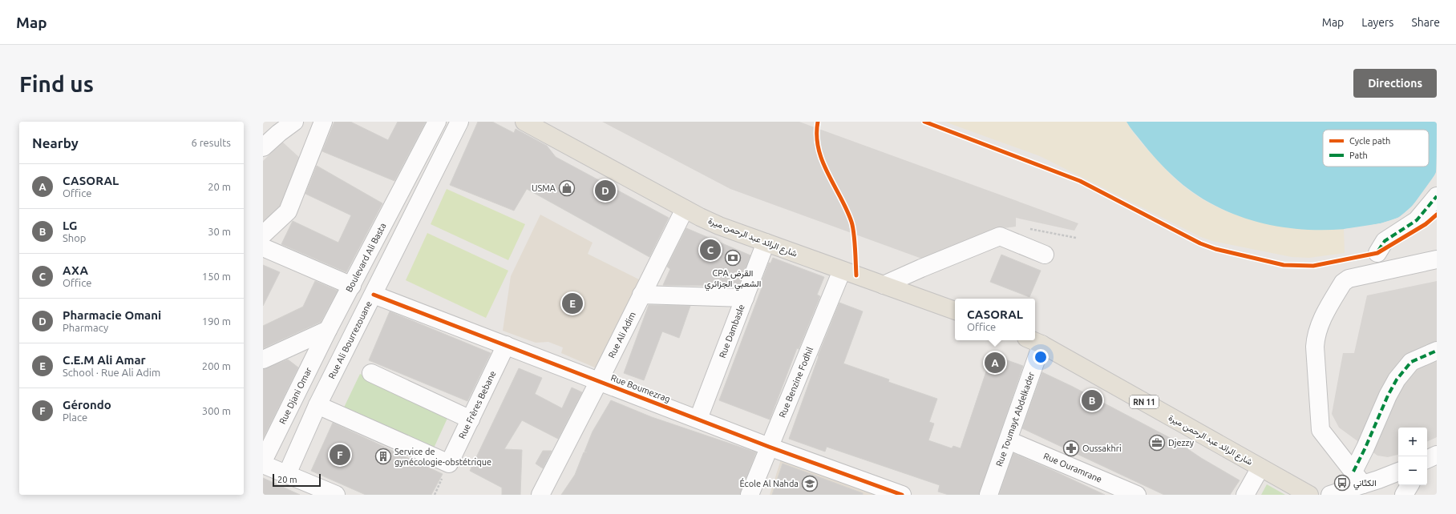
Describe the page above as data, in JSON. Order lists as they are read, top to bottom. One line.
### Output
{"streets":{"main road":["شارع الرائد عبد الرحمن ميرة","RN 11"],"street":["Boulevard Ali Basta","Rue Dambasle","Rue Ali Adim","Rue Ali Bourrezouane","Rue Benzine Fodhil","Rue Boumezrag","Rue Djani Omar","Rue Frères Bebane","Rue Toumayt Abdelkader","Rue Ouramrane"]},"crossings":[["شارع الرائد عبد الرحمن ميرة","Rue Dambasle"],["شارع الرائد عبد الرحمن ميرة","Rue Ali Adim"],["شارع الرائد عبد الرحمن ميرة","Rue Benzine Fodhil"],["شارع الرائد عبد الرحمن ميرة","RN 11"],["شارع الرائد عبد الرحمن ميرة","Rue Toumayt Abdelkader"],["Boulevard Ali Basta","Rue Djani Omar"],["Rue Dambasle","Rue Boumezrag"],["Rue Ali Adim","Rue Boumezrag"],["Rue Ali Bourrezouane","Rue Boumezrag"],["Rue Ali Bourrezouane","Rue Frères Bebane"],["Rue Benzine Fodhil","Rue Boumezrag"],["Rue Boumezrag","Rue Frères Bebane"],["Rue Toumayt Abdelkader","Rue Ouramrane"]],"places":{"shop":["USMA"],"bank":["CPA القرض الشعبي الجزائري"],"office":["Djezzy"],"pharmacy":["Oussakhri"],"building":["Service de gynécologie-obstétrique"],"bus stop":["الكتّاني"],"school or university":["École Al Nahda"]},"legend":["Cycle path","Path"],"scale_bar":"20 m","page":{"header":"Map","nav":["Map","Layers","Share"],"buttons":"Directions","title":"Find us","heading":["Nearby","6 results"],"list":[{"mark":"A","name":"CASORAL","note":"Office","value":"20 m"},{"mark":"B","name":"LG","note":"Shop","value":"30 m"},{"mark":"C","name":"AXA","note":"Office","value":"150 m"},{"mark":"D","name":"Pharmacie Omani","note":"Pharmacy","value":"190 m"},{"mark":"E","name":"C.E.M Ali Amar","note":"School · Rue Ali Adim","value":"200 m"},{"mark":"F","name":"Gérondo","note":"Place","value":"300 m"}],"pins":["D","C","E","A","B","F"],"popup":["CASORAL","Office"],"map_buttons":["+","−"],"scale":"20 m"}}
